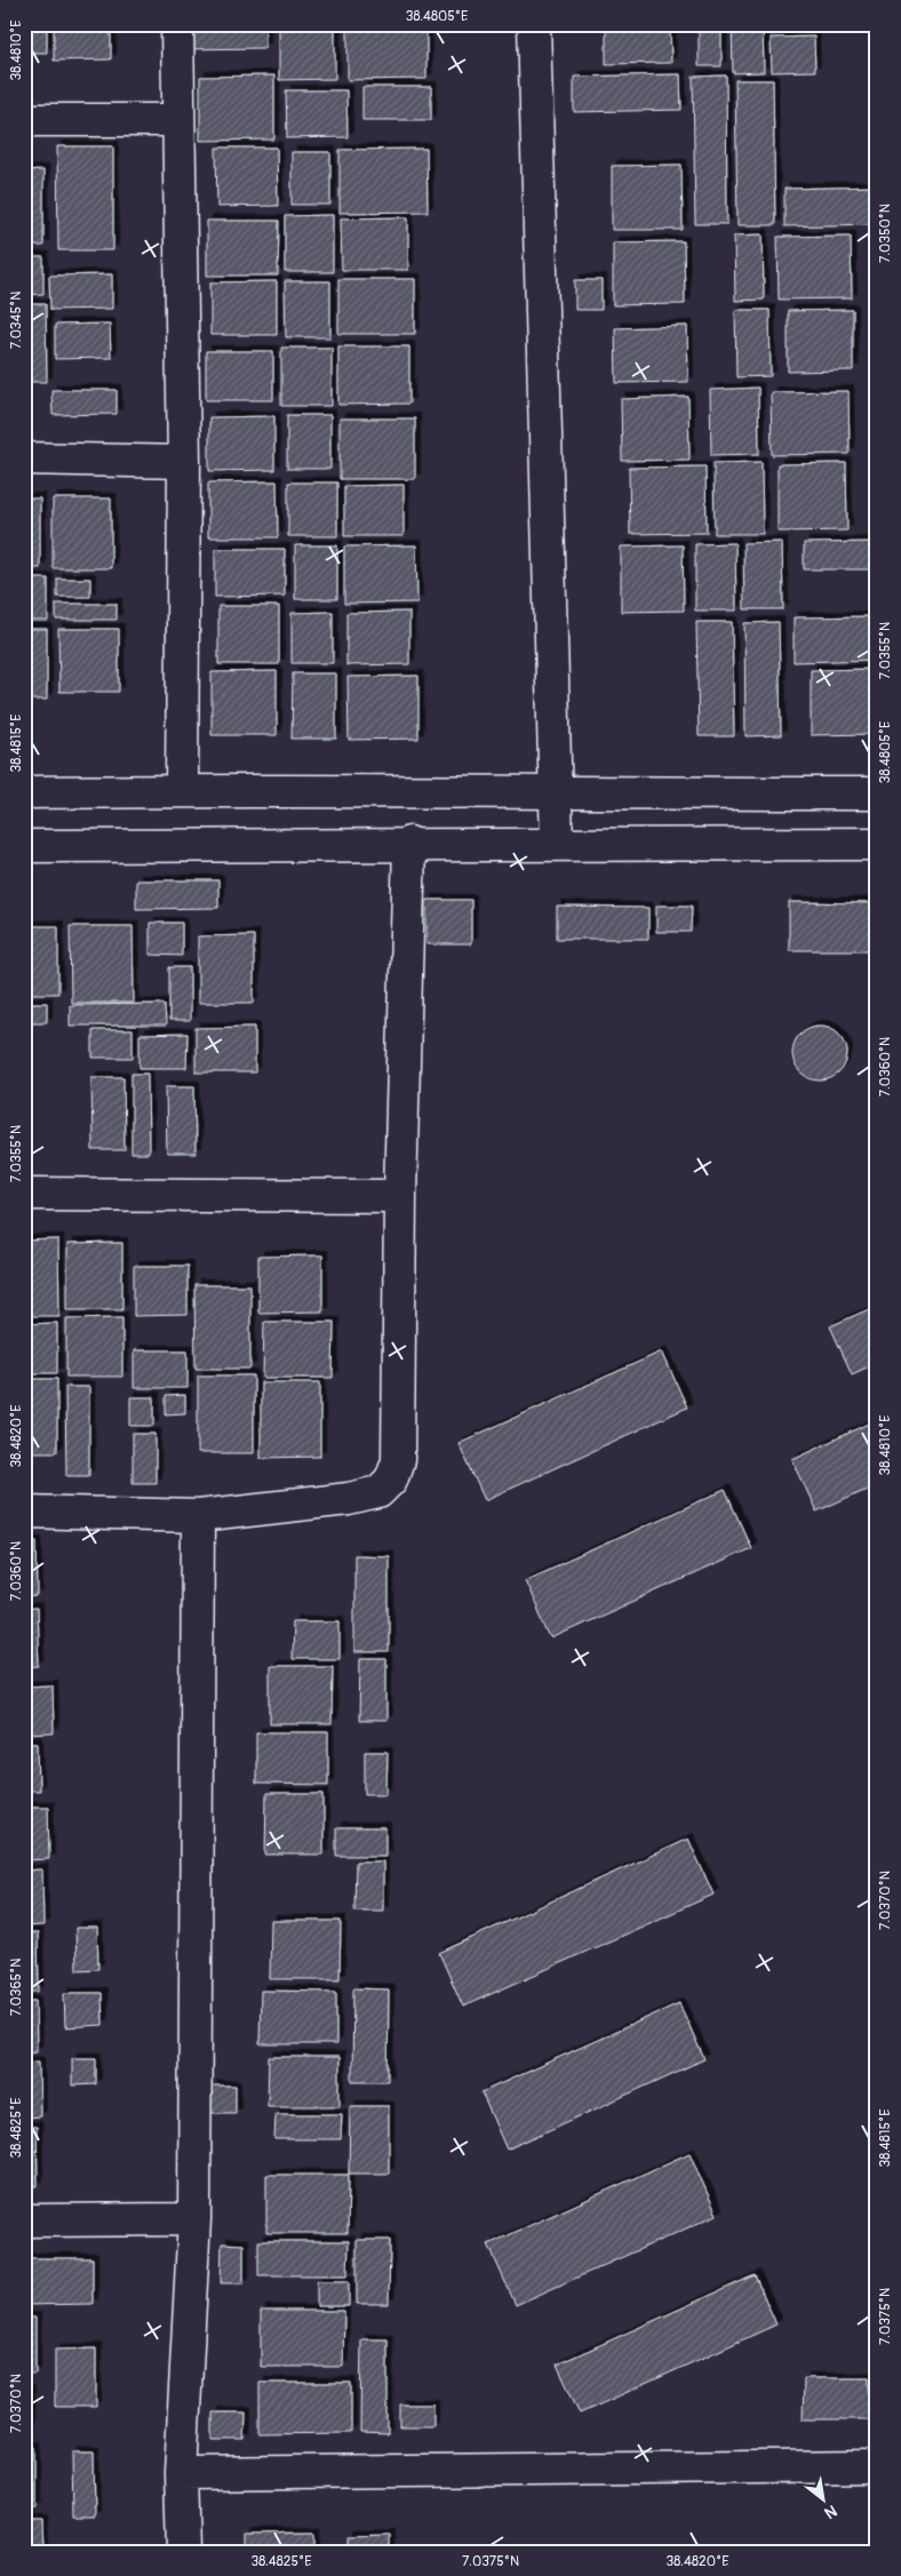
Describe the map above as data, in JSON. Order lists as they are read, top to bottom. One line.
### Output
{"north":"bottom right","coordinates":["38.4805°E","38.4810°E","7.0350°N","7.0345°N","7.0355°N","38.4815°E","7.0360°N","38.4820°E","7.0370°N","7.0365°N","38.4825°E","7.0375°N"]}
